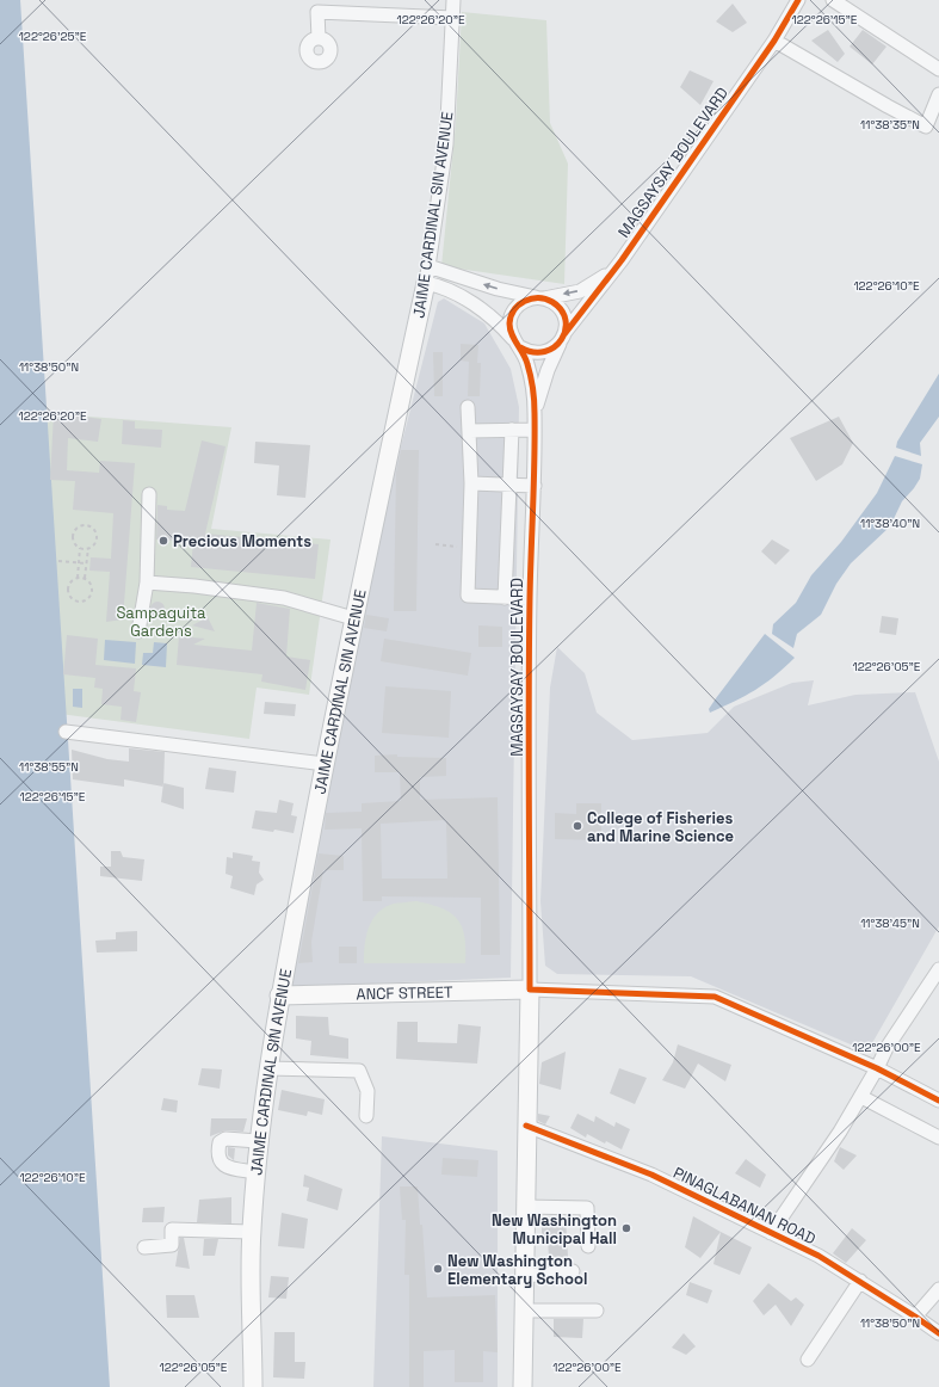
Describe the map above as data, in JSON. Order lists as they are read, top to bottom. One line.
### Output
{"streets":{"main road":["MAGSAYSAY BOULEVARD","JAIME CARDINAL SIN AVENUE","ANCF STREET"],"street":["PINAGLABANAN ROAD"]},"crossings":[["MAGSAYSAY BOULEVARD","JAIME CARDINAL SIN AVENUE"],["MAGSAYSAY BOULEVARD","ANCF STREET"],["MAGSAYSAY BOULEVARD","PINAGLABANAN ROAD"],["JAIME CARDINAL SIN AVENUE","ANCF STREET"]],"parks":["Sampaguita Gardens"],"places":["Precious Moments","College of Fisheries and Marine Science","New Washington Municipal Hall","New Washington Elementary School"],"coordinates":["122°26'20\"E","122°26'15\"E","122°26'25\"E","11°38'35\"N","122°26'10\"E","11°38'50\"N","11°38'40\"N","122°26'05\"E","11°38'55\"N","11°38'45\"N","122°26'00\"E"]}
